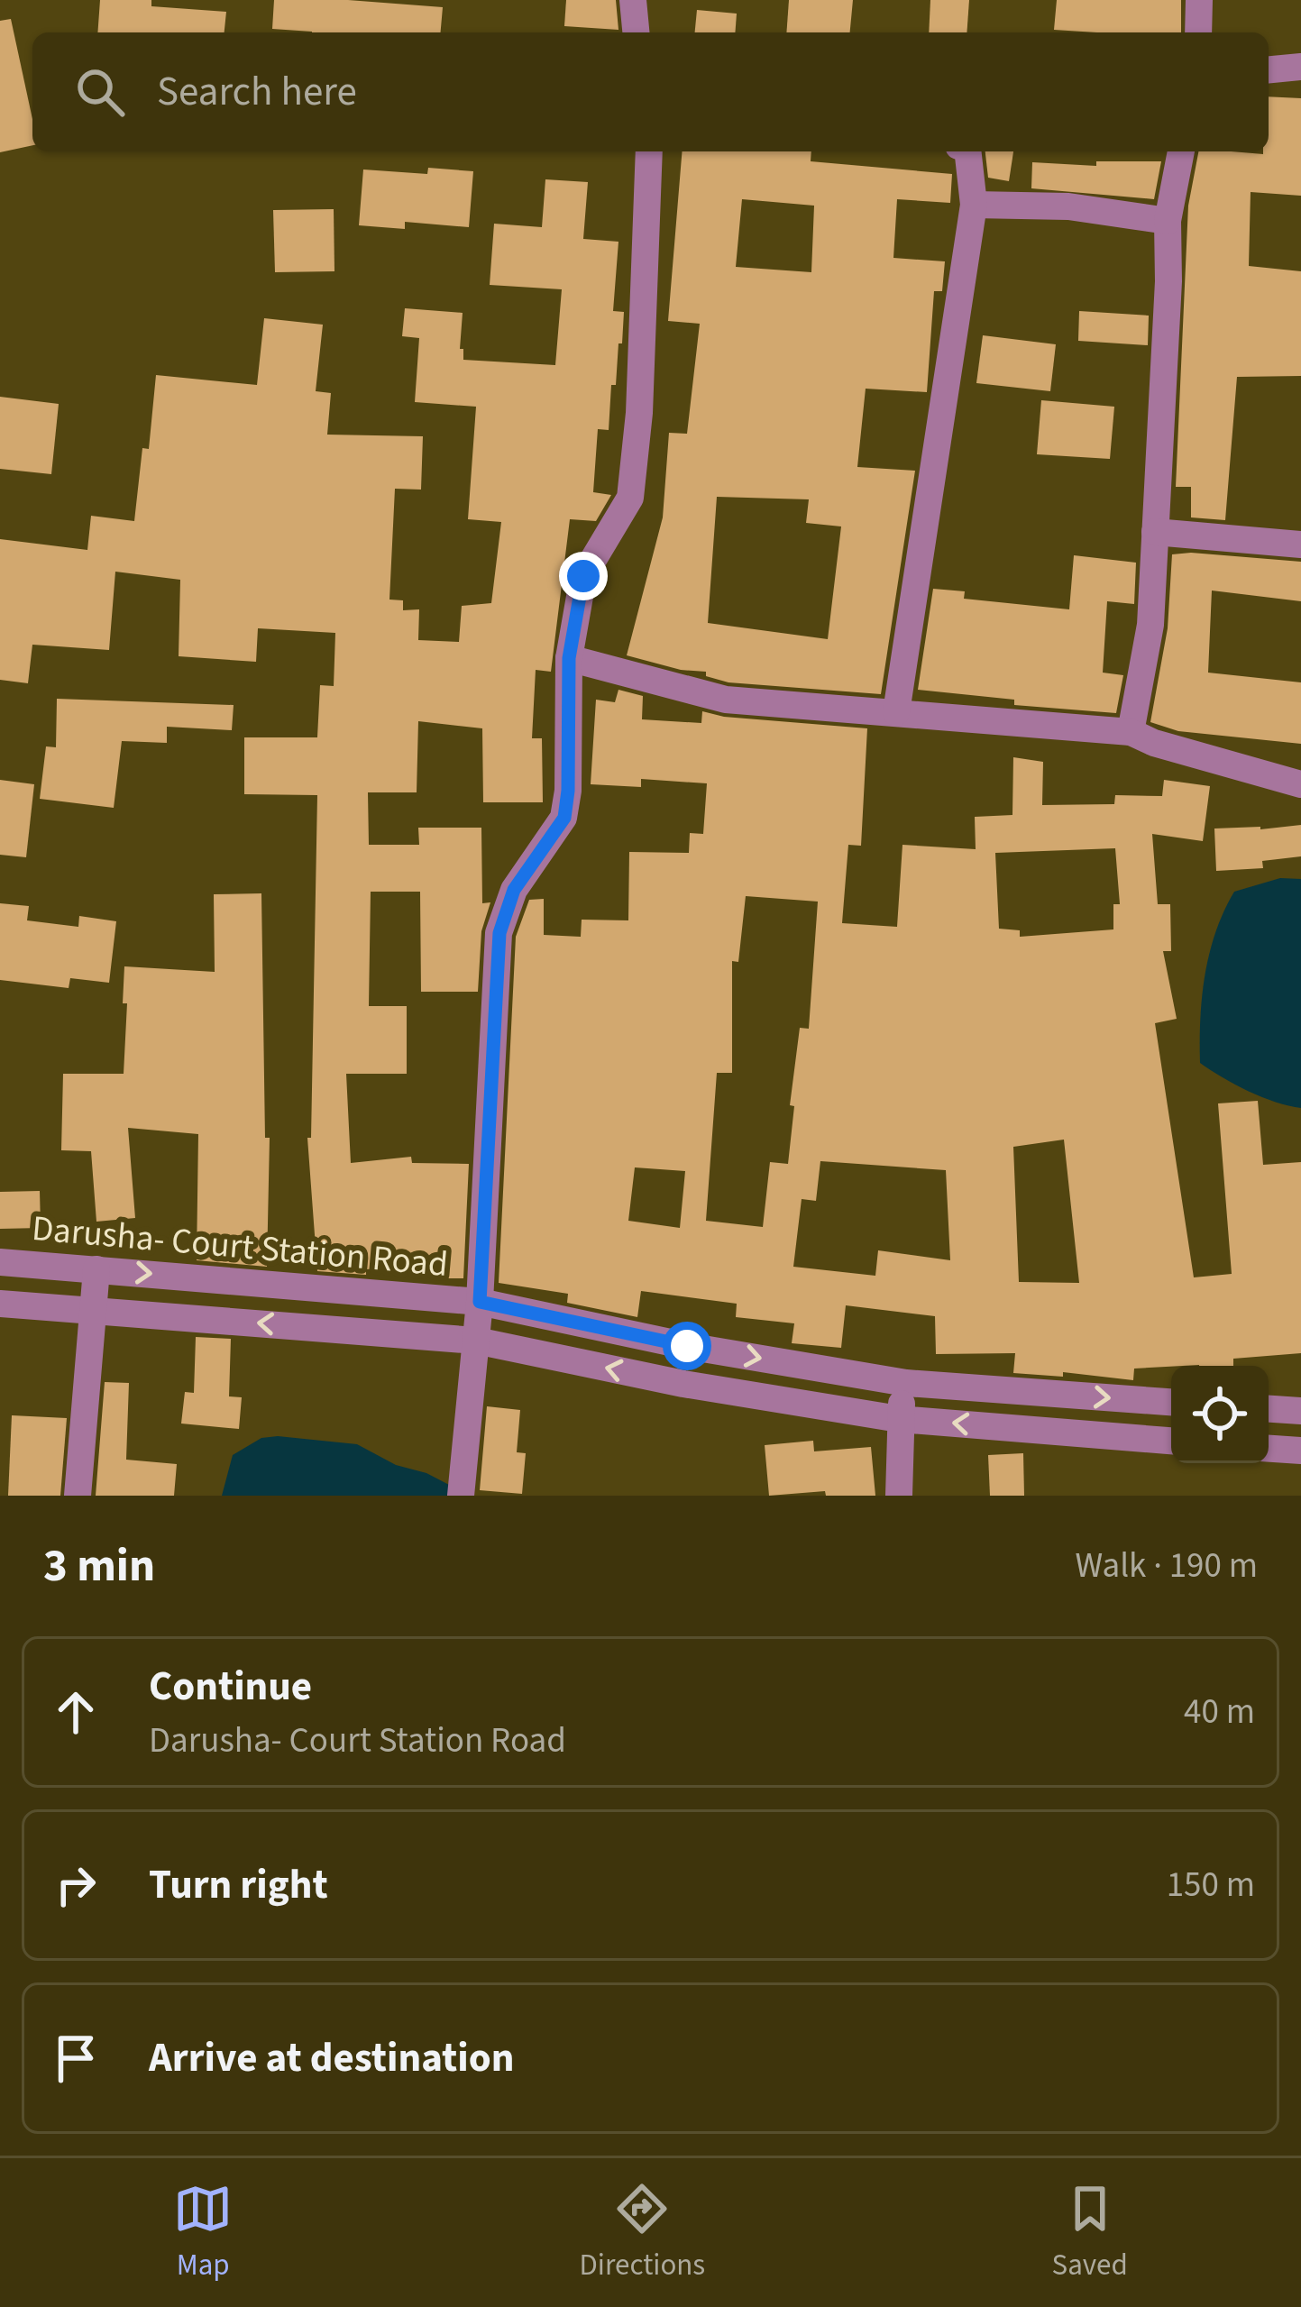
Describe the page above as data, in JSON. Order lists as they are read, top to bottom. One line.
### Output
{"streets":{"street":["Darusha- Court Station Road"]},"page":{"search":"Search here","heading":["3 min","Walk · 190 m"],"list":[["Continue","Darusha- Court Station Road","40 m"],["Turn right","150 m"],"Arrive at destination"],"nav":["Map","Directions","Saved"]}}
